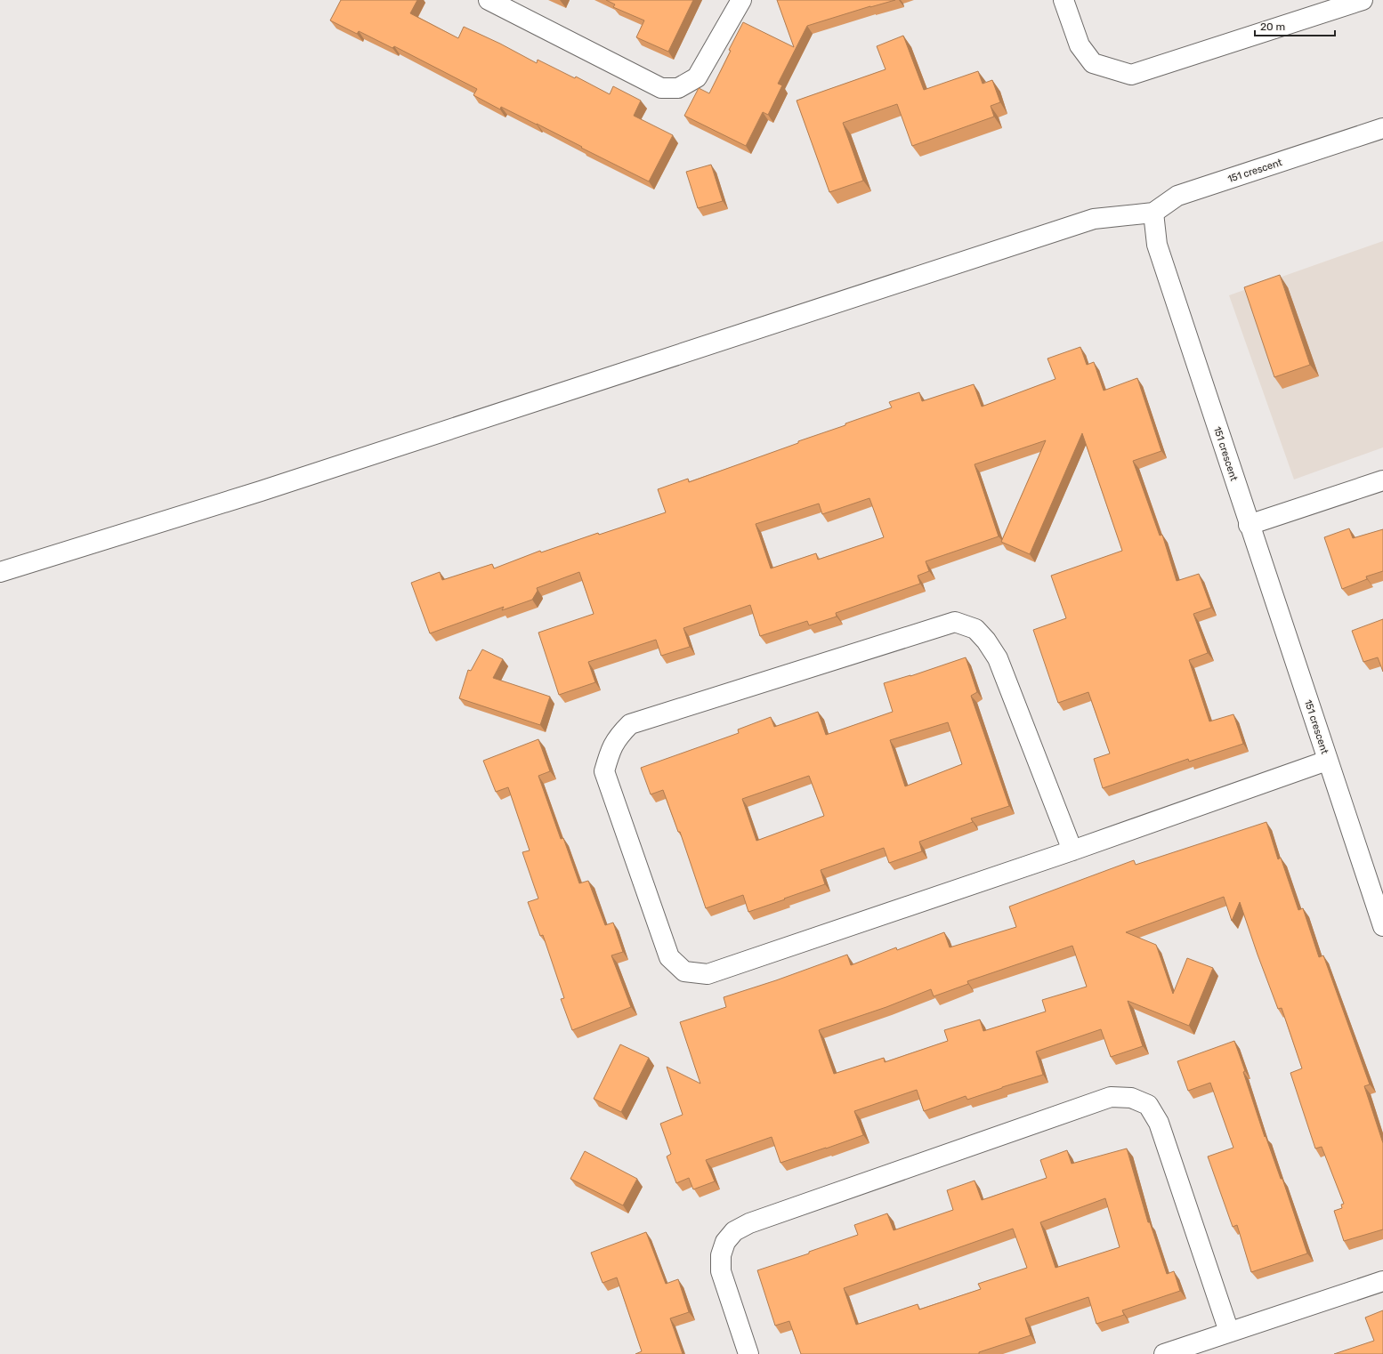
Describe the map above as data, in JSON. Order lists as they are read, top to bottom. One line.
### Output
{"streets":{"street":["151 crescent"]},"scale_bar":"20 m"}
